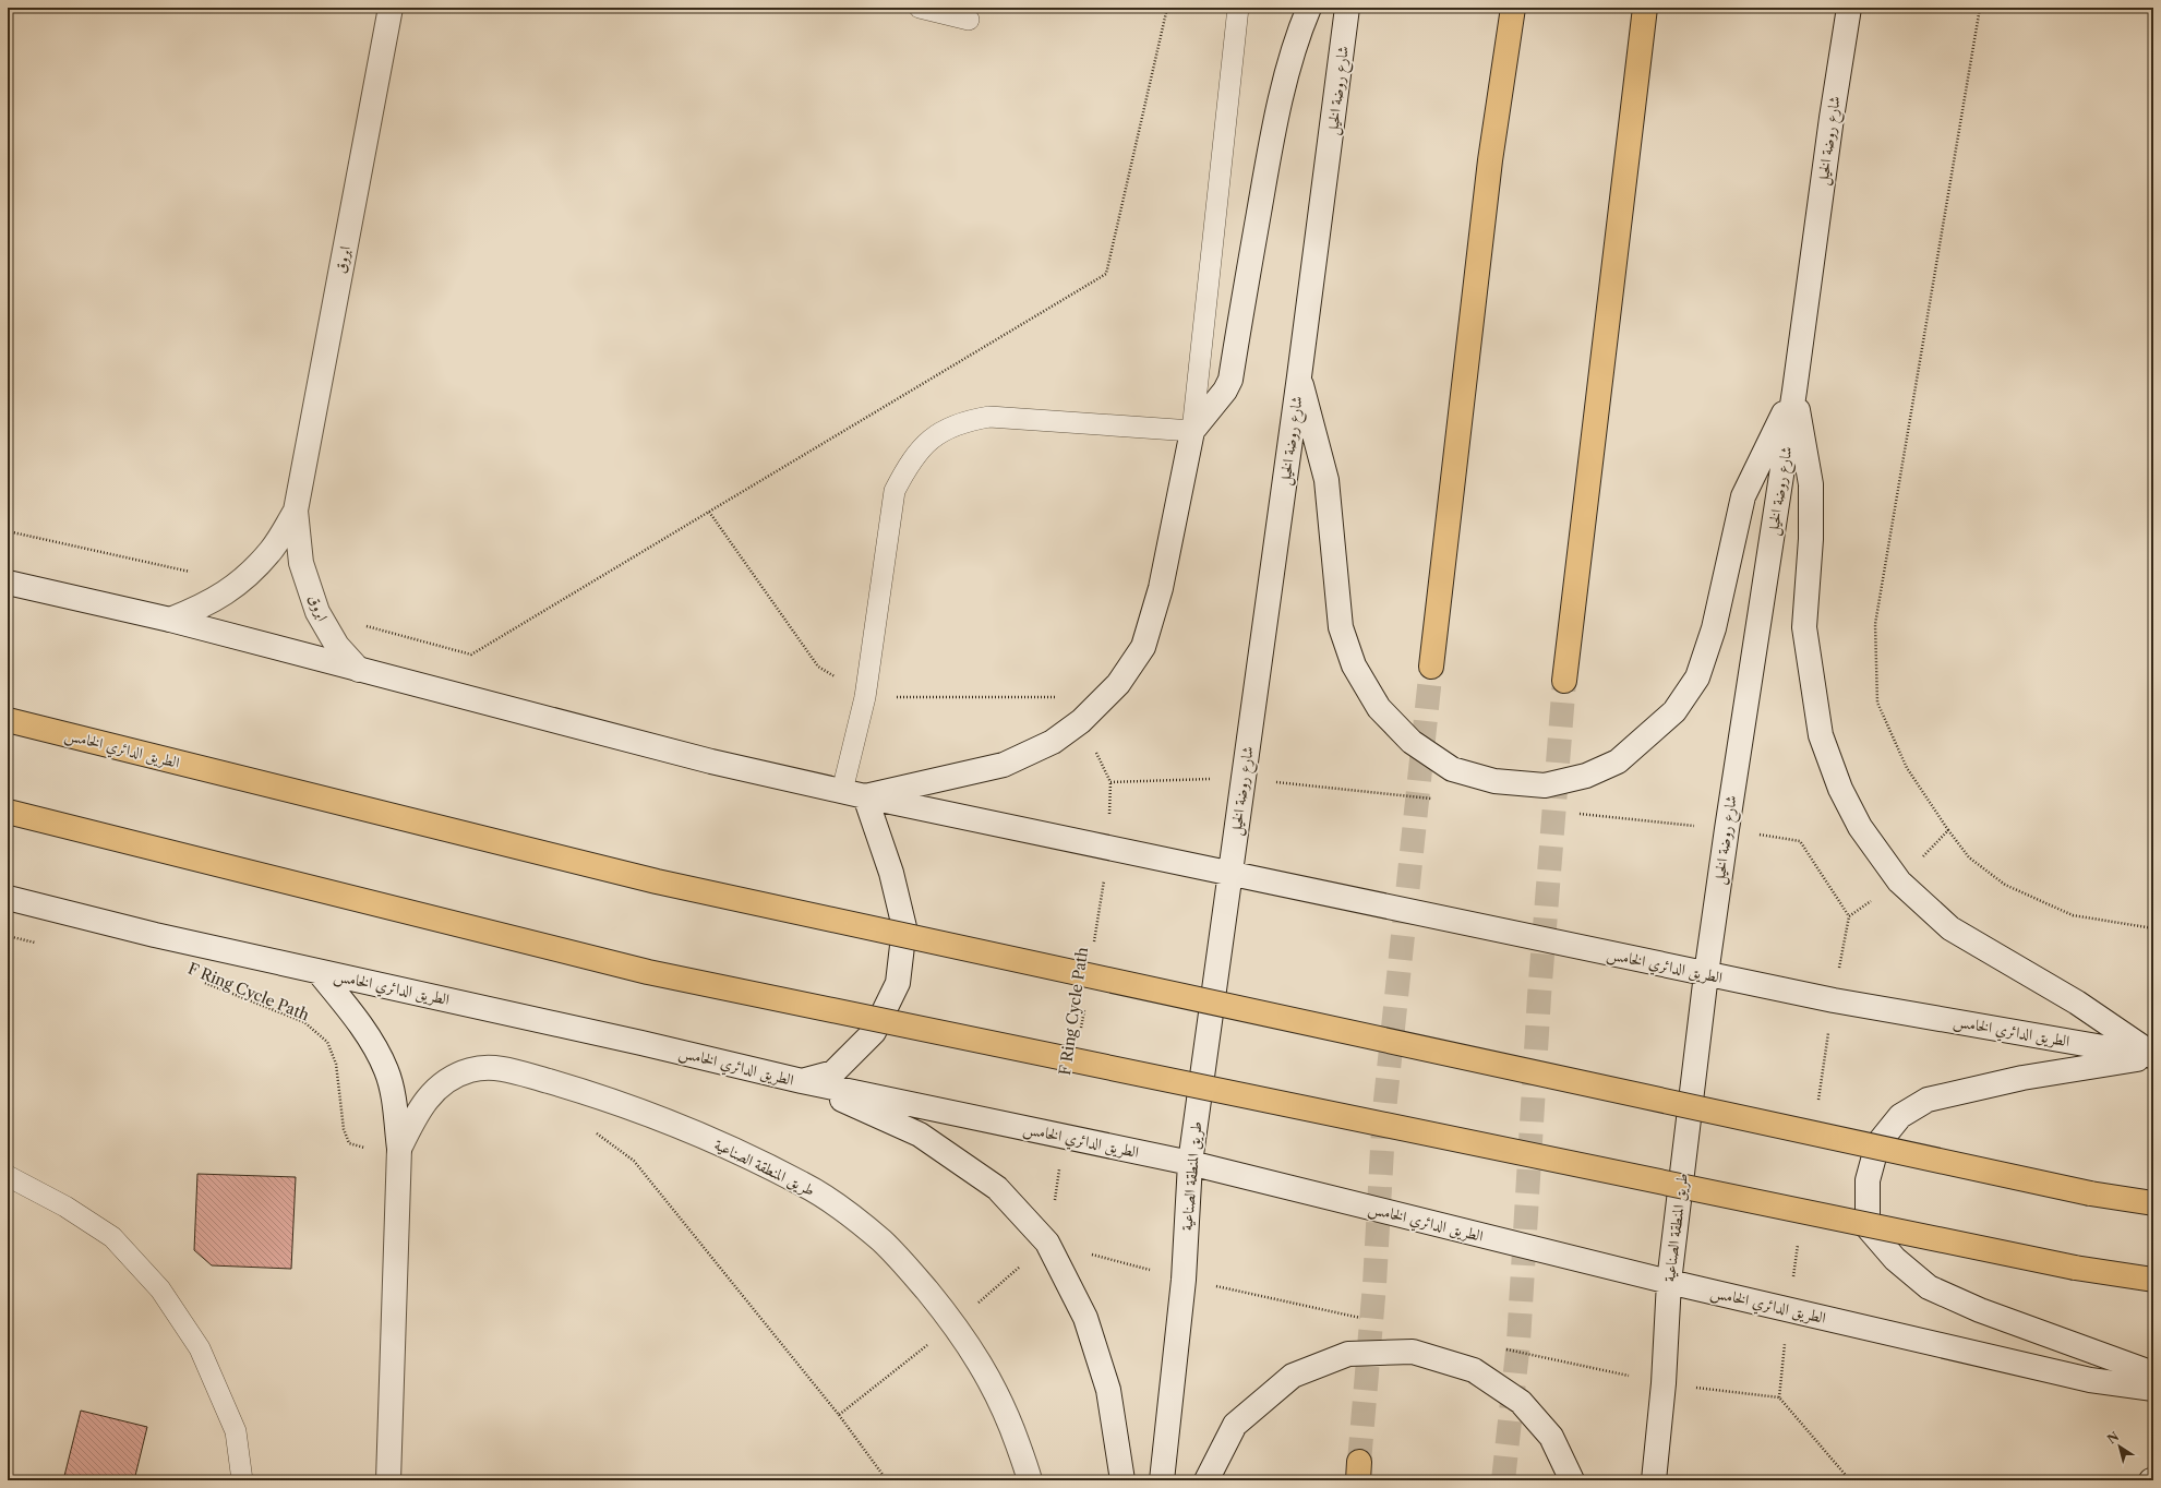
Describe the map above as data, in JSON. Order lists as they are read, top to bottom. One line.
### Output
{"streets":{"highway":["الطريق الدائري الخامس"],"street":["شارع روضة الخيل","ابروق","طريق المنطقة الصناعية"],"path":["F Ring Cycle Path"]},"crossings":[["شارع روضة الخيل","الطريق الدائري الخامس"],["شارع روضة الخيل","طريق المنطقة الصناعية"],["ابروق","الطريق الدائري الخامس"],["الطريق الدائري الخامس","F Ring Cycle Path"],["الطريق الدائري الخامس","طريق المنطقة الصناعية"],["F Ring Cycle Path","طريق المنطقة الصناعية"]],"north":"top left"}
